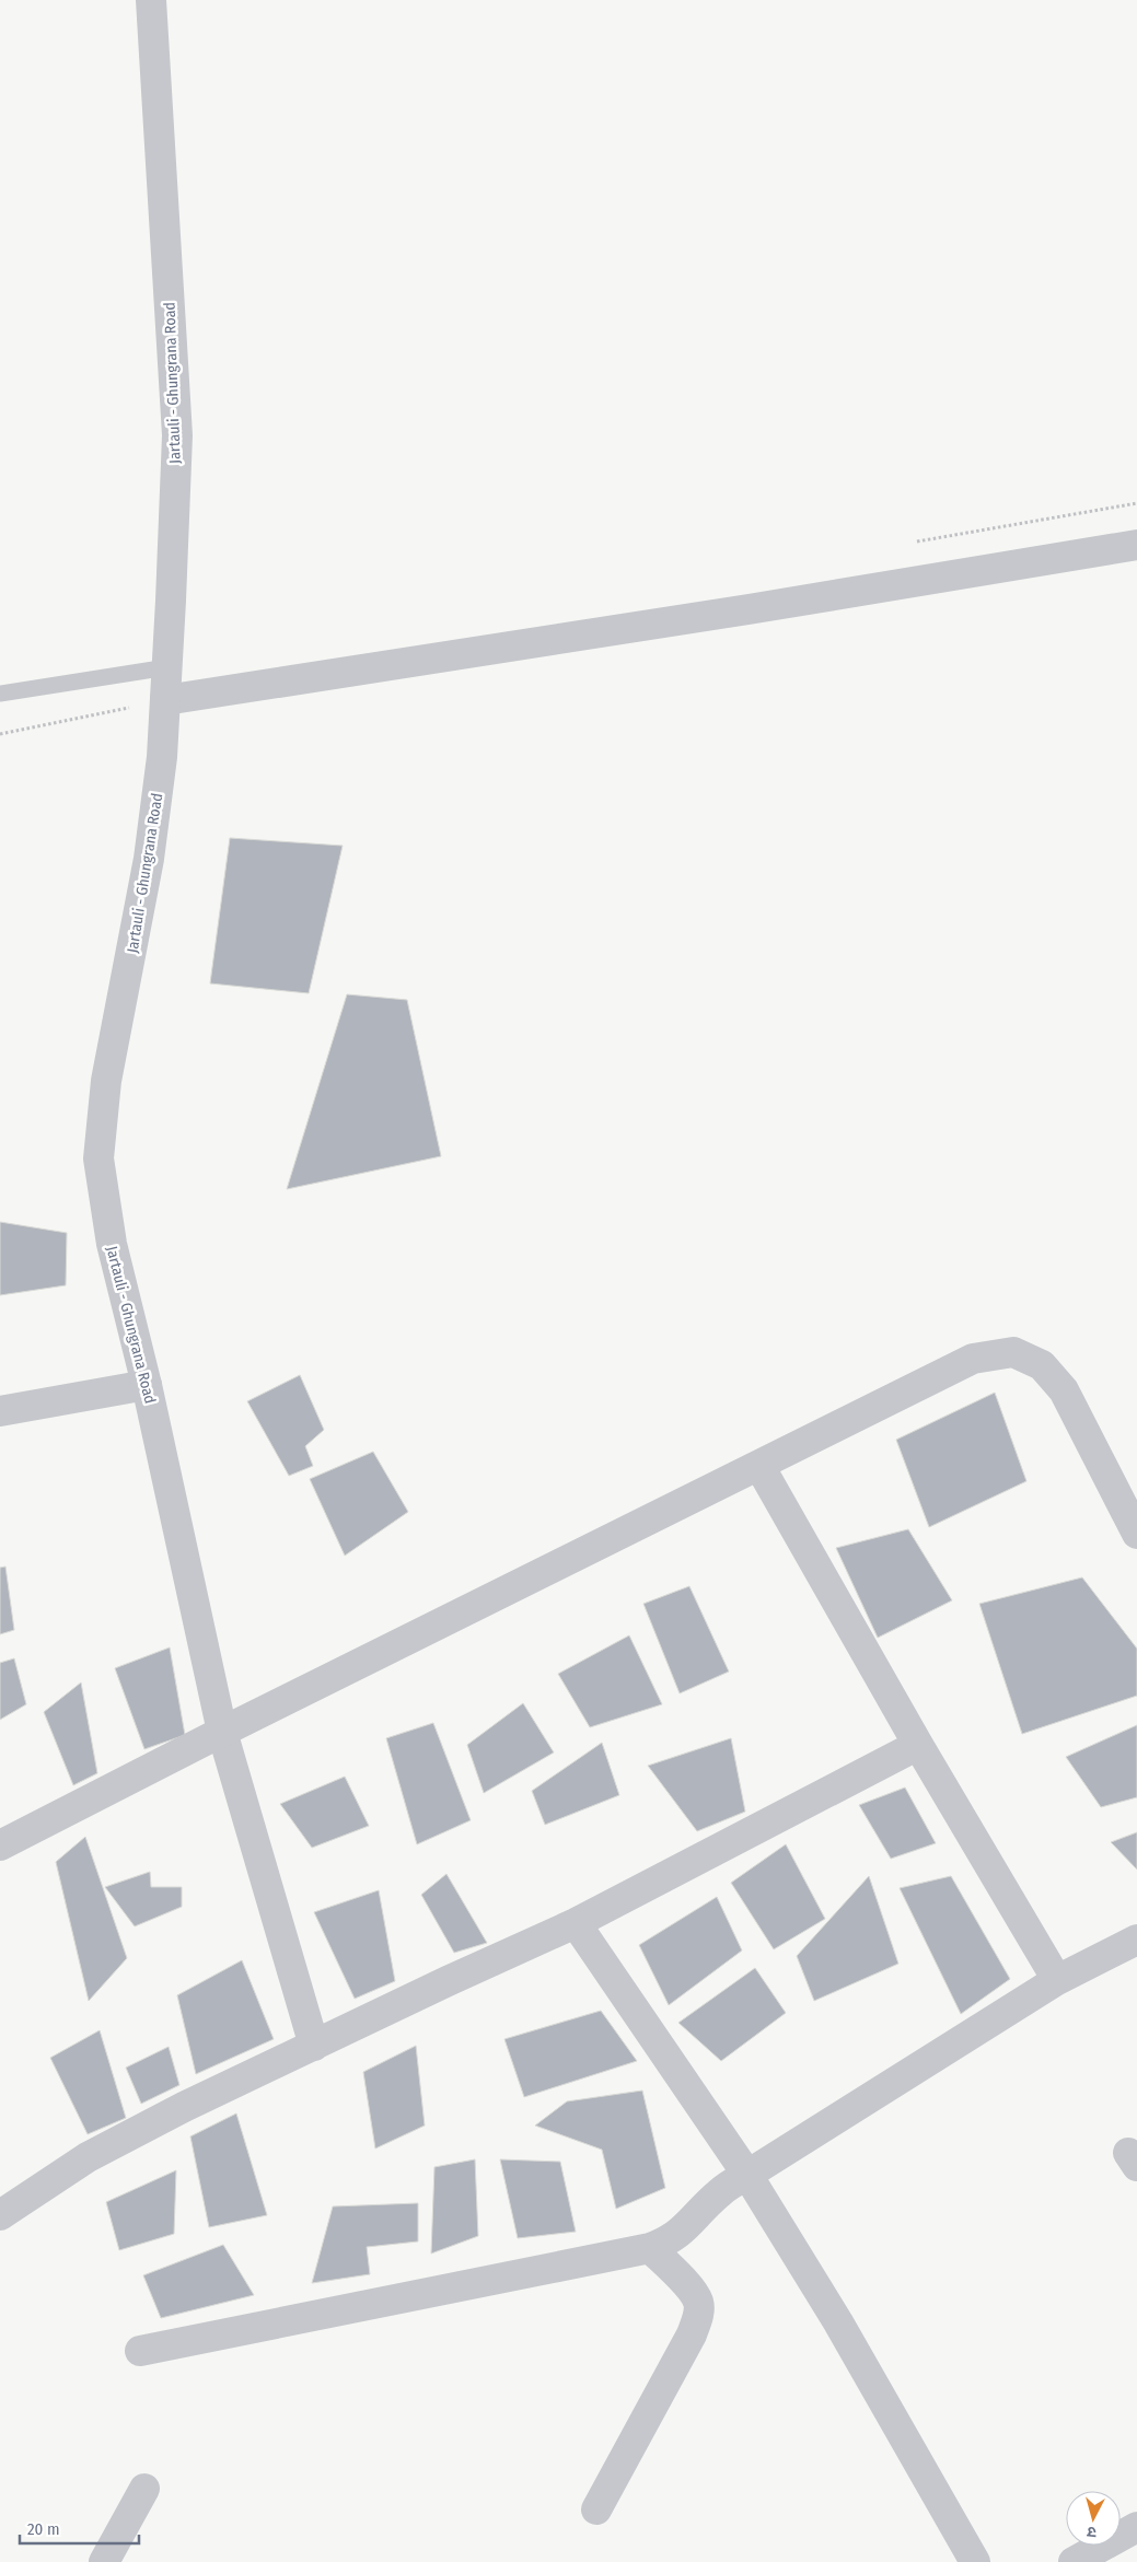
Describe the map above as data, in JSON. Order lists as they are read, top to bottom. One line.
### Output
{"streets":{"street":["Jartauli - Ghungrana Road"]},"scale_bar":"20 m","north":"bottom"}
